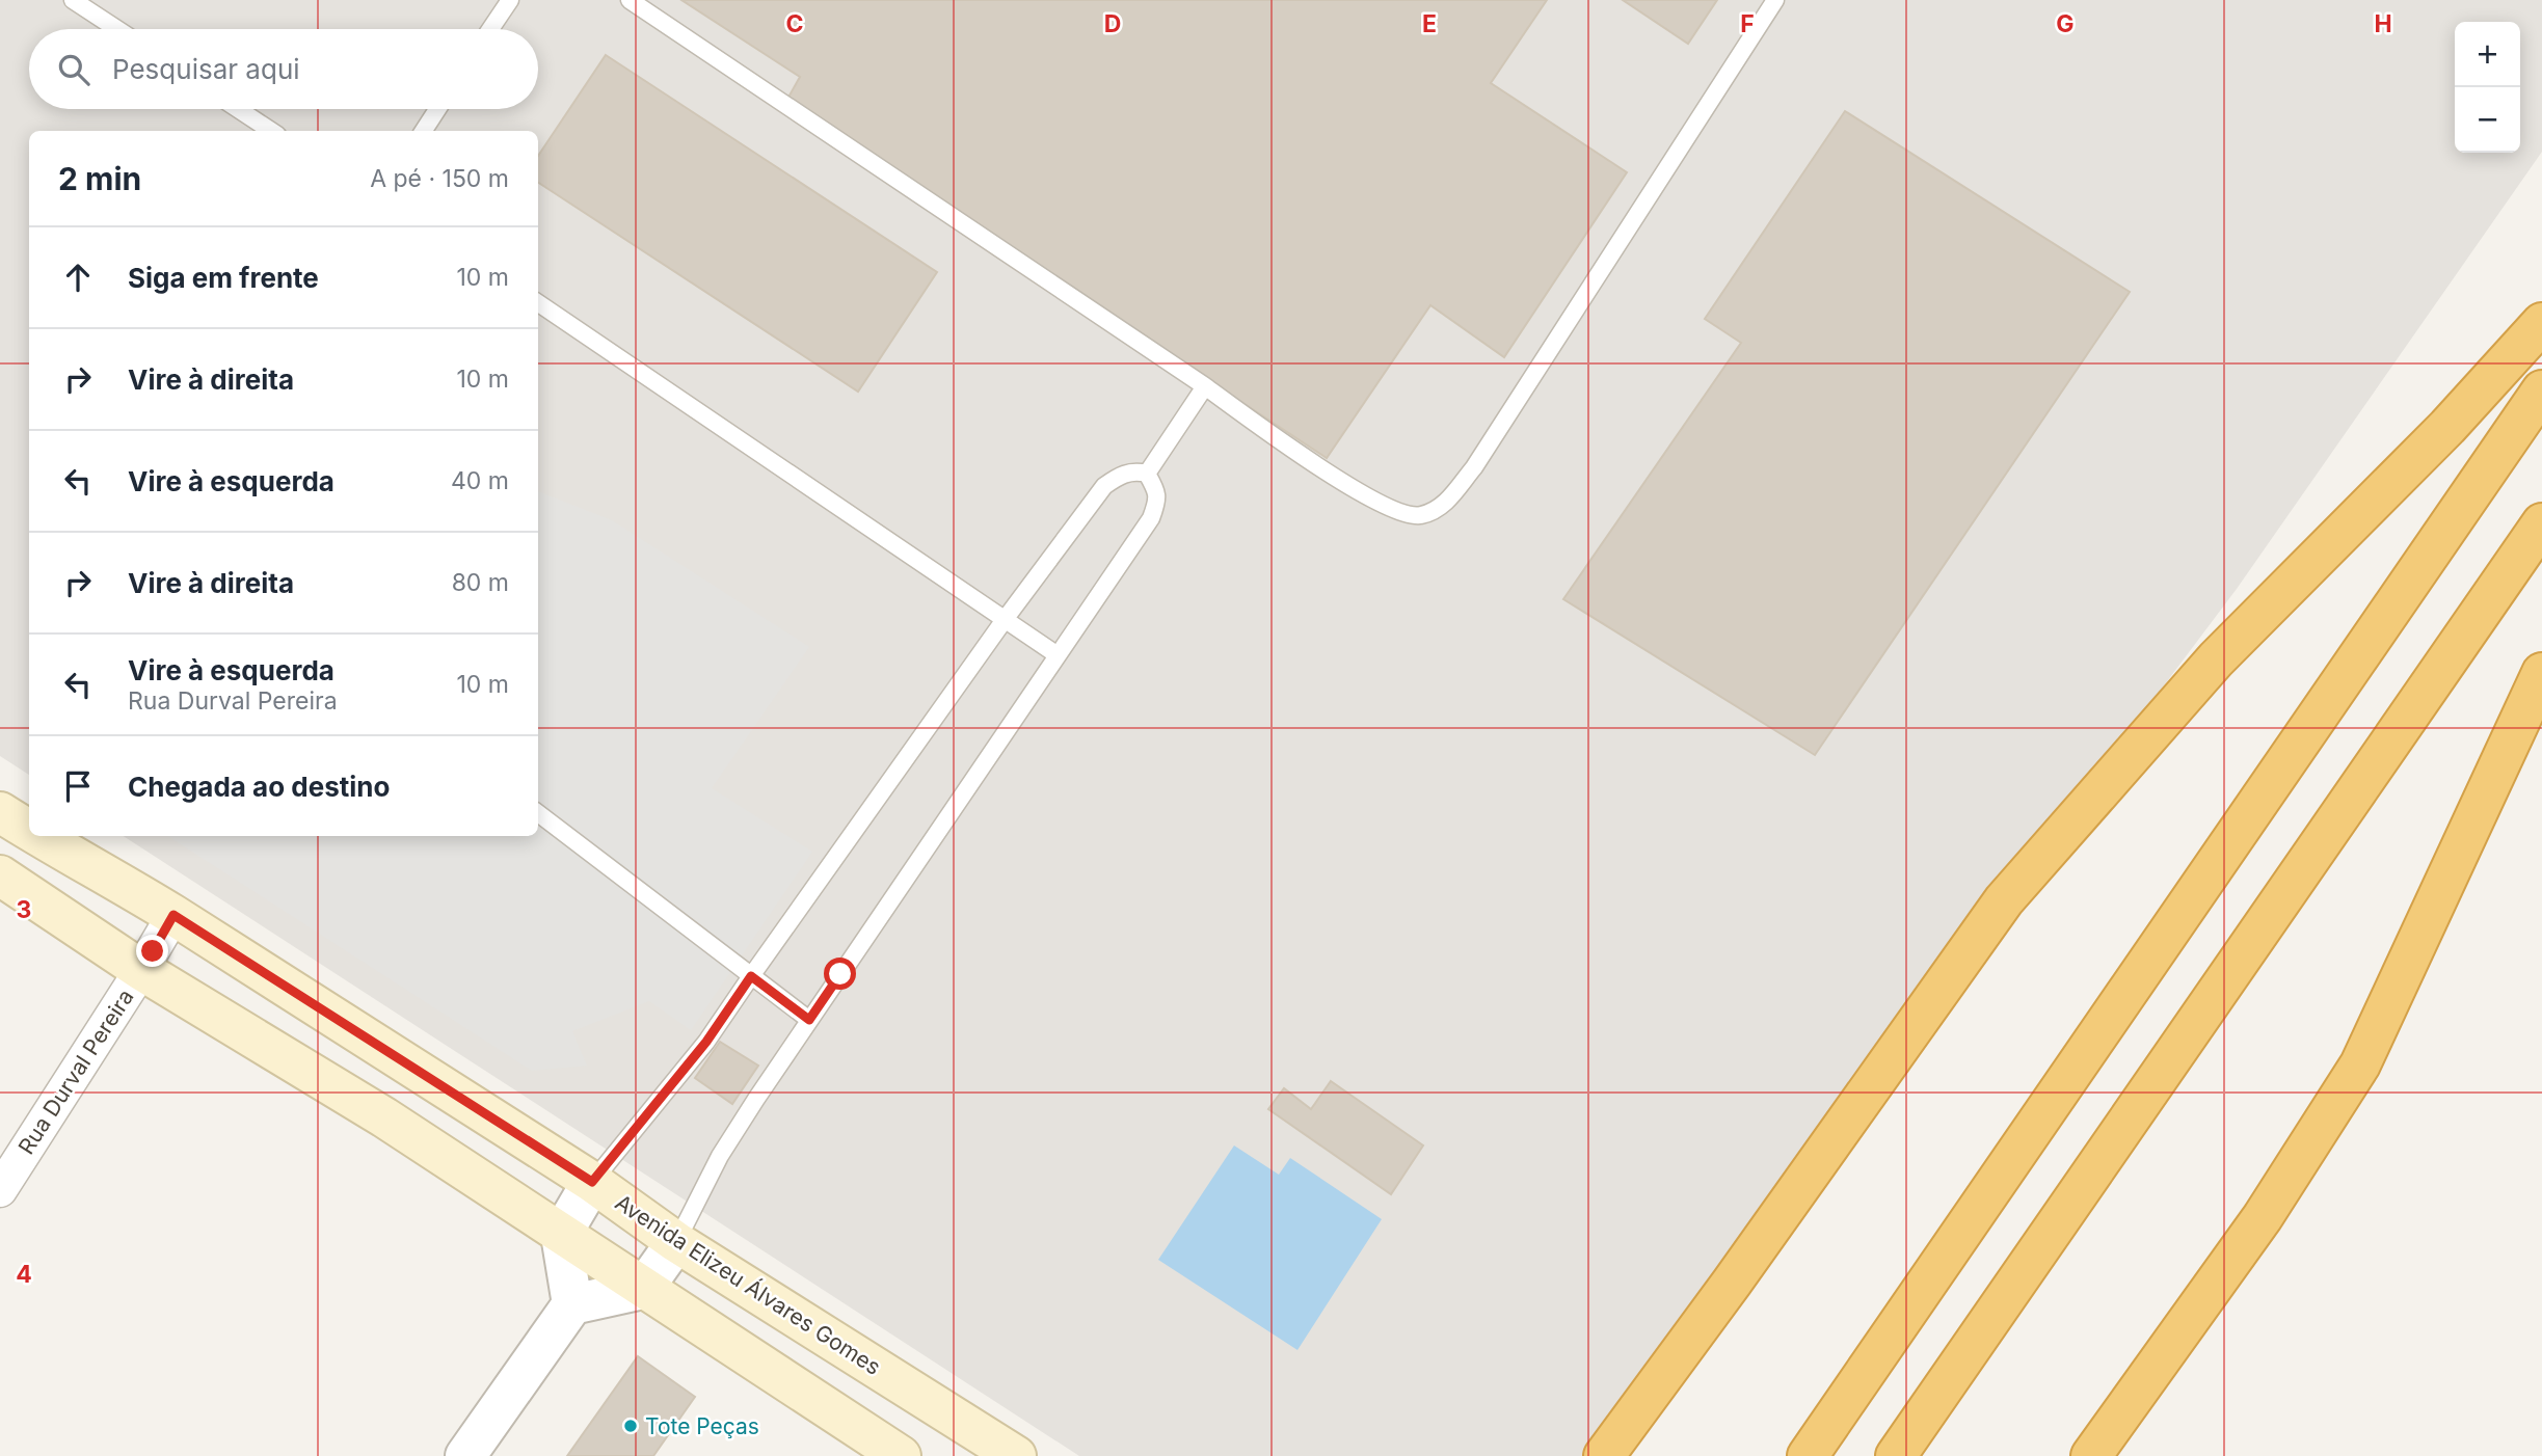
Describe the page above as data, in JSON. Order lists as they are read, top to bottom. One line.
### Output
{"streets":{"main road":["Avenida Elizeu Álvares Gomes"],"street":["Rua Durval Pereira"]},"crossings":[["Rua Durval Pereira","Avenida Elizeu Álvares Gomes"]],"places":["Tote Peças"],"page":{"map_buttons":["+","−"],"search":"Pesquisar aqui","heading":["2 min","A pé · 150 m"],"list":[["Siga em frente","10 m"],["Vire à direita","10 m"],["Vire à esquerda","40 m"],["Vire à direita","80 m"],["Vire à esquerda","Rua Durval Pereira","10 m"],"Chegada ao destino"]},"grid":{"columns":["C","D","E","F","G","H"],"rows":["3","4"]}}
